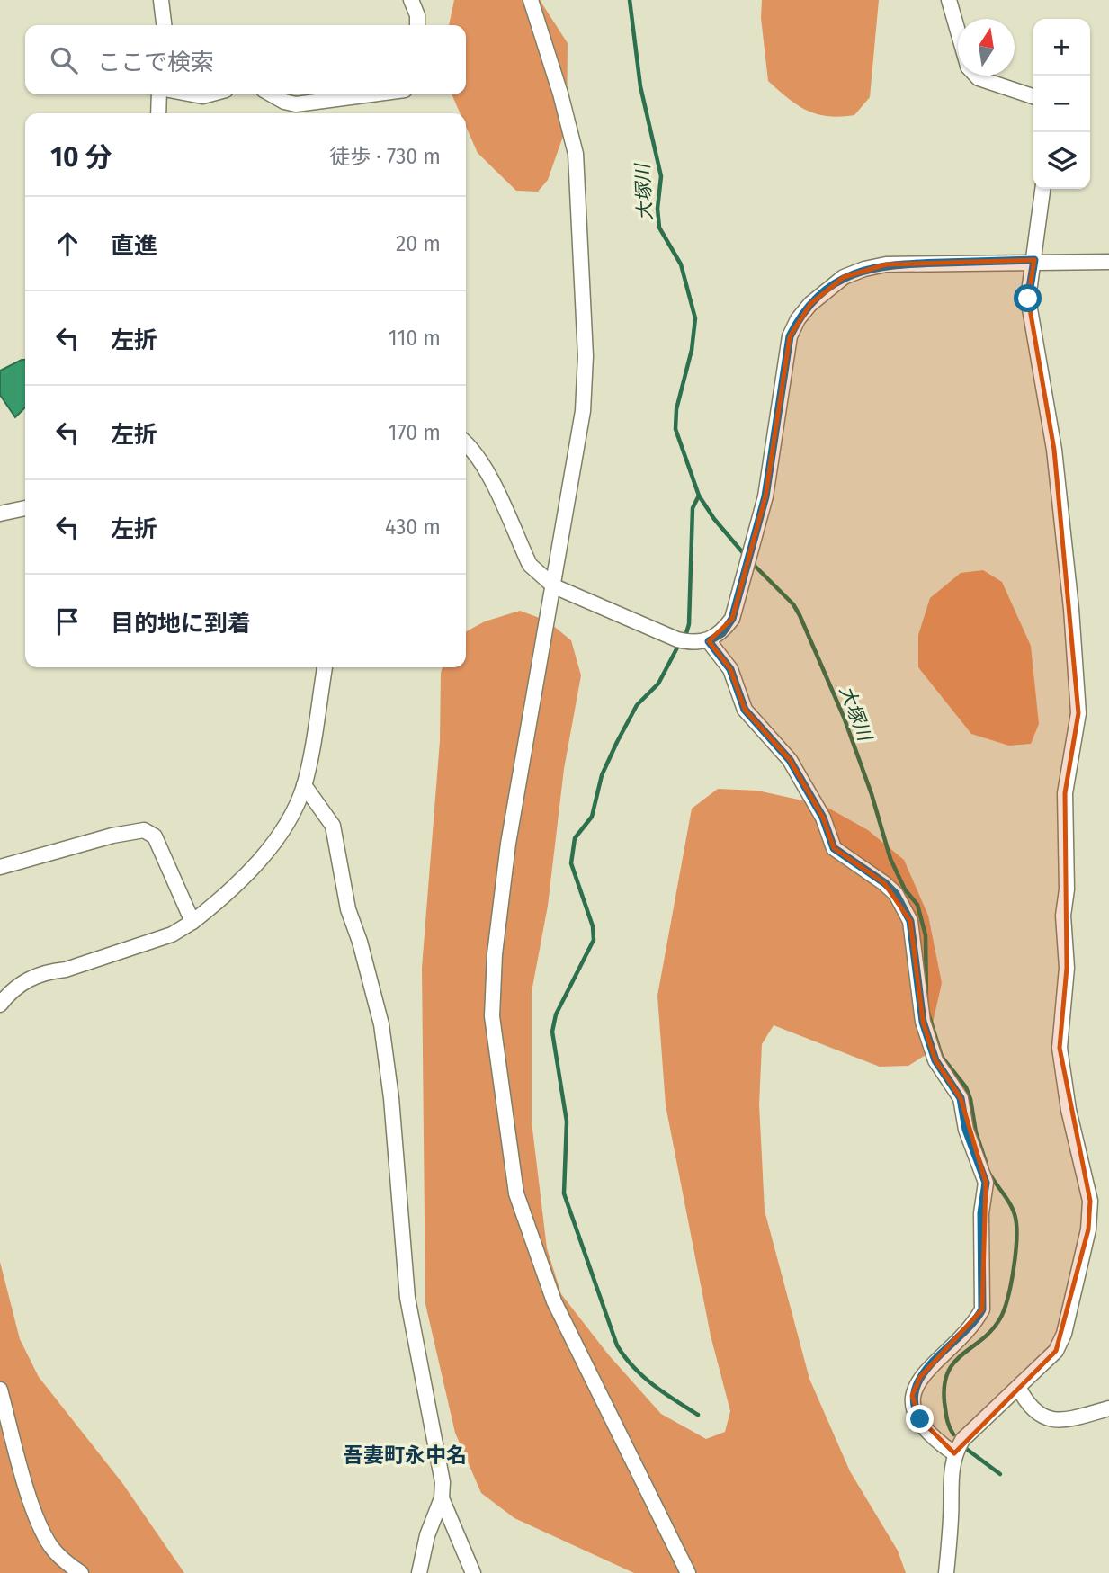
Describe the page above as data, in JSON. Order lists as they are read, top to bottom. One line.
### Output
{"districts":["吾妻町永中名"],"water":["大塚川"],"north":"top","page":{"map_buttons":["+","−"],"search":"ここで検索","heading":["10 分","徒歩 · 730 m"],"list":[["直進","20 m"],["左折","110 m"],["左折","170 m"],["左折","430 m"],"目的地に到着"]}}
